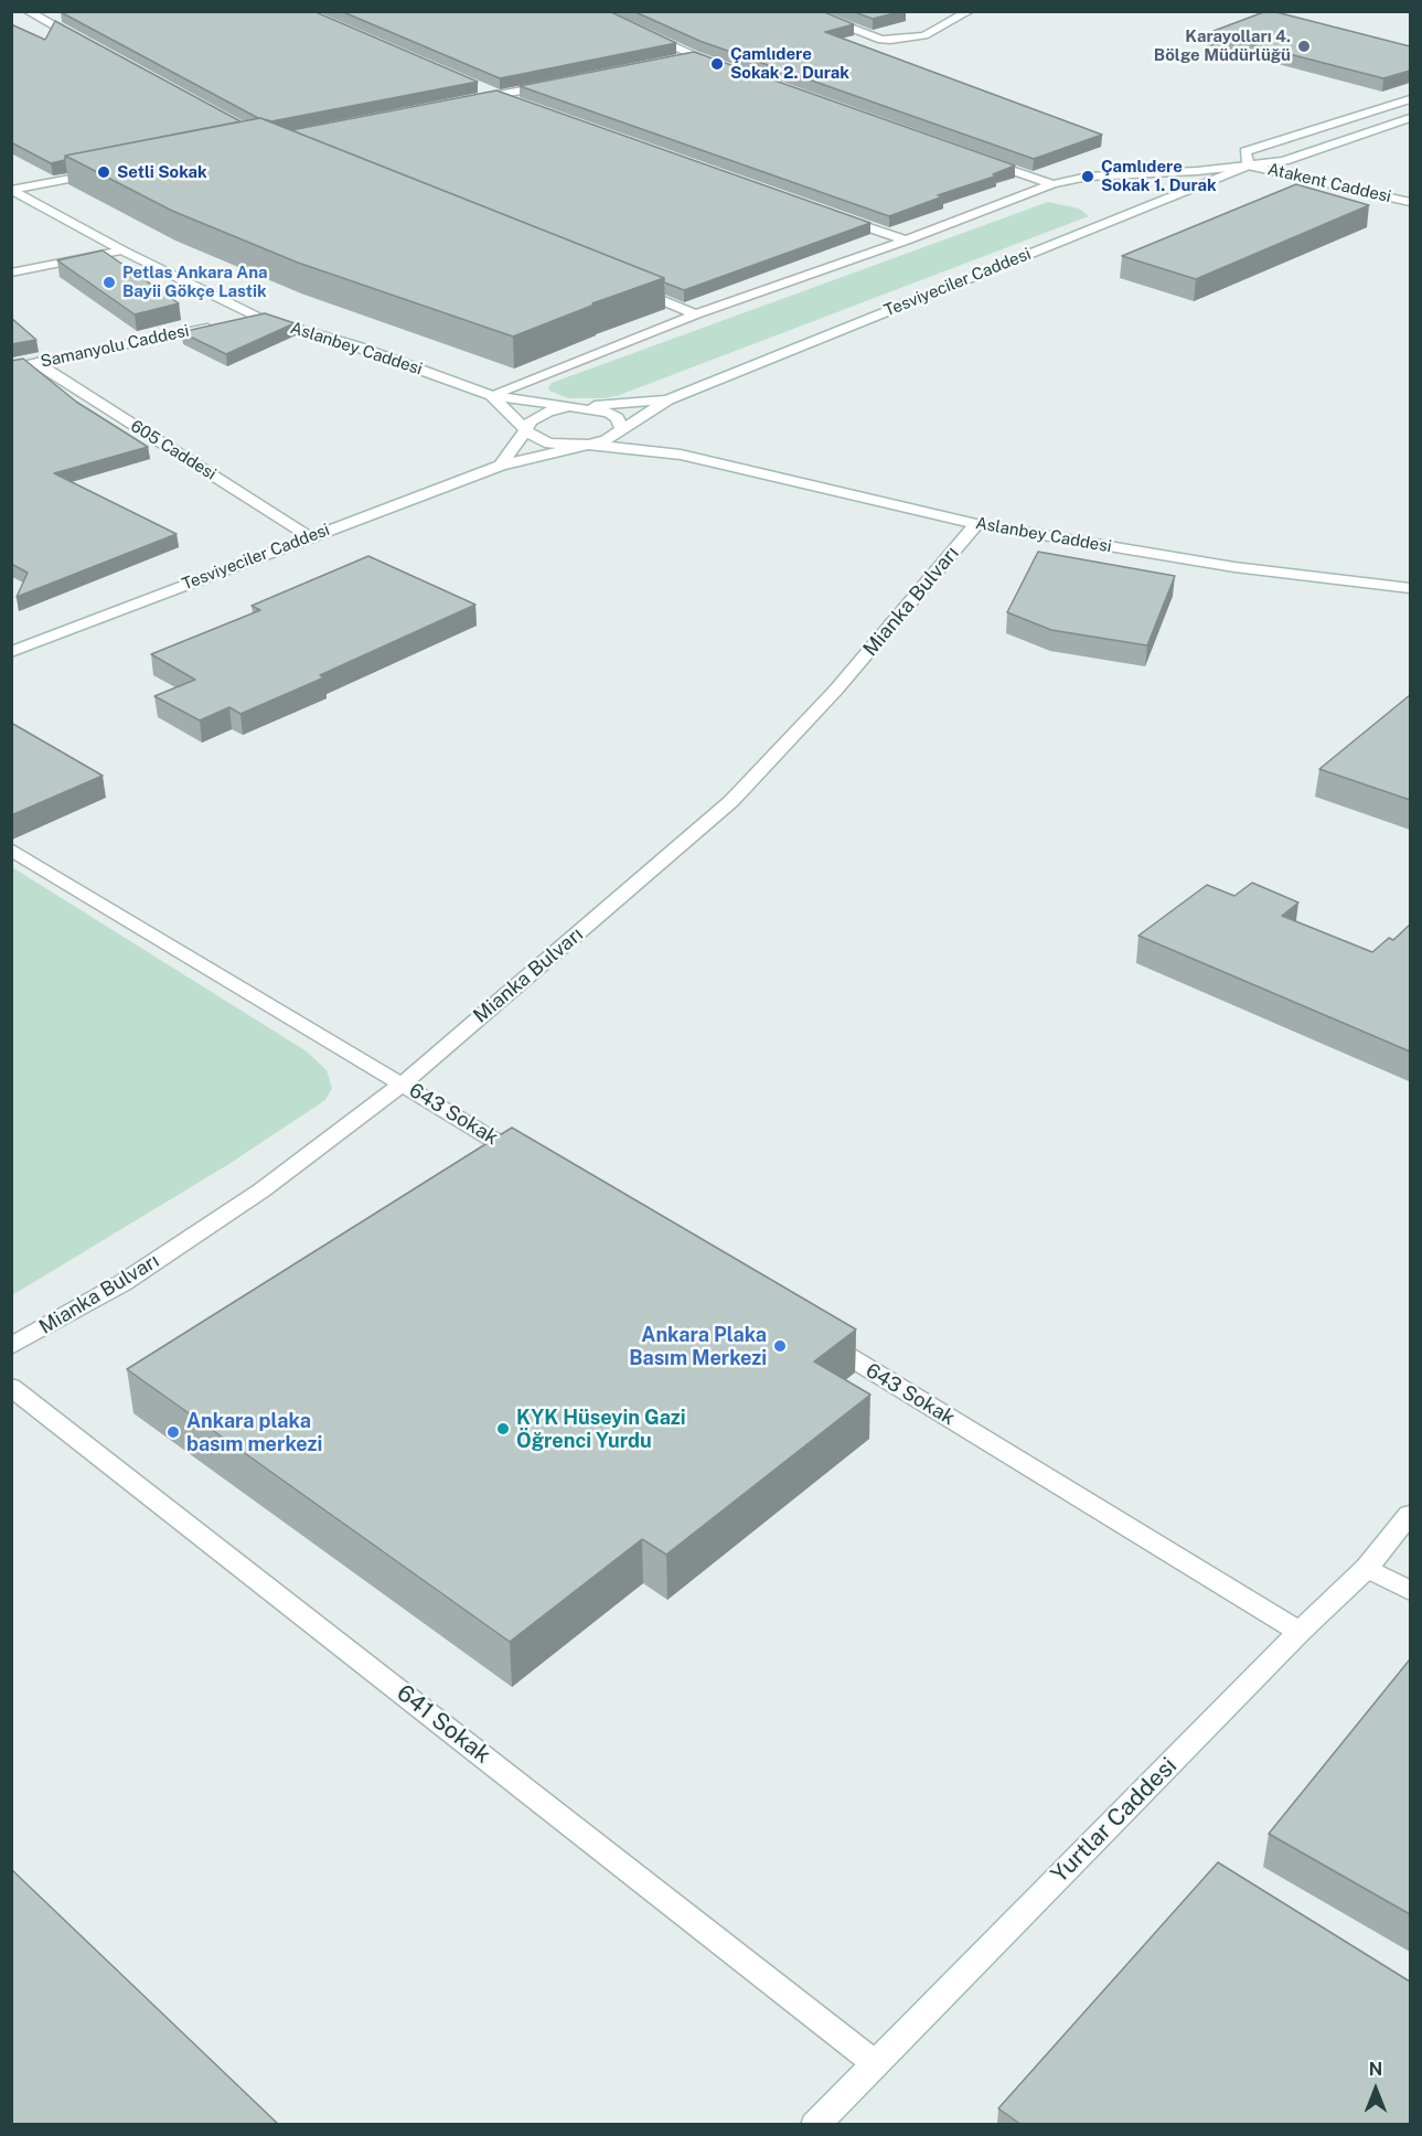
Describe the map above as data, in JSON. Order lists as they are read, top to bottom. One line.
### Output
{"streets":{"street":["Atakent Caddesi","Tesviyeciler Caddesi","Samanyolu Caddesi","Aslanbey Caddesi","605 Caddesi","Mianka Bulvarı","643 Sokak","641 Sokak","Yurtlar Caddesi"]},"crossings":[["Atakent Caddesi","Tesviyeciler Caddesi"],["Tesviyeciler Caddesi","605 Caddesi"],["Samanyolu Caddesi","Aslanbey Caddesi"],["Samanyolu Caddesi","605 Caddesi"],["Aslanbey Caddesi","Mianka Bulvarı"],["Mianka Bulvarı","643 Sokak"],["643 Sokak","Yurtlar Caddesi"],["641 Sokak","Yurtlar Caddesi"]],"places":["Karayolları 4. Bölge Müdürlüğü","Çamlıdere Sokak 2. Durak","Setli Sokak","Çamlıdere Sokak 1. Durak","Petlas Ankara Ana Bayii Gökçe Lastik","Ankara Plaka Basım Merkezi","KYK Hüseyin Gazi Öğrenci Yurdu","Ankara plaka basım merkezi"],"north":"top"}
